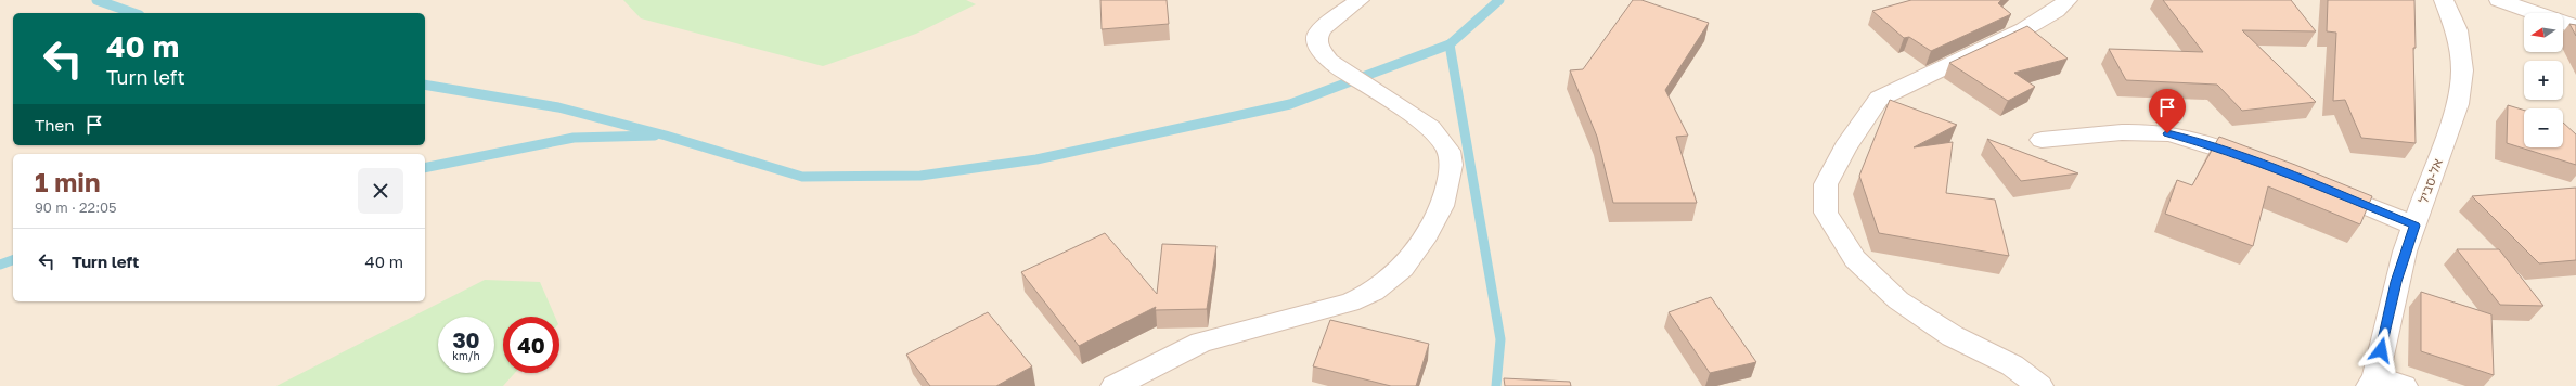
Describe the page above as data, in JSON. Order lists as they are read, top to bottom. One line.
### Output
{"streets":{"street":["אל-סביל"]},"north":"left","page":{"map_buttons":["+","−"],"turn":["40 m","Turn left"],"then":"Then","heading":["1 min","90 m · 22:05"],"list":[{"name":"Turn left","value":"40 m"}],"speed":"30 km/h","limit":"40"}}
